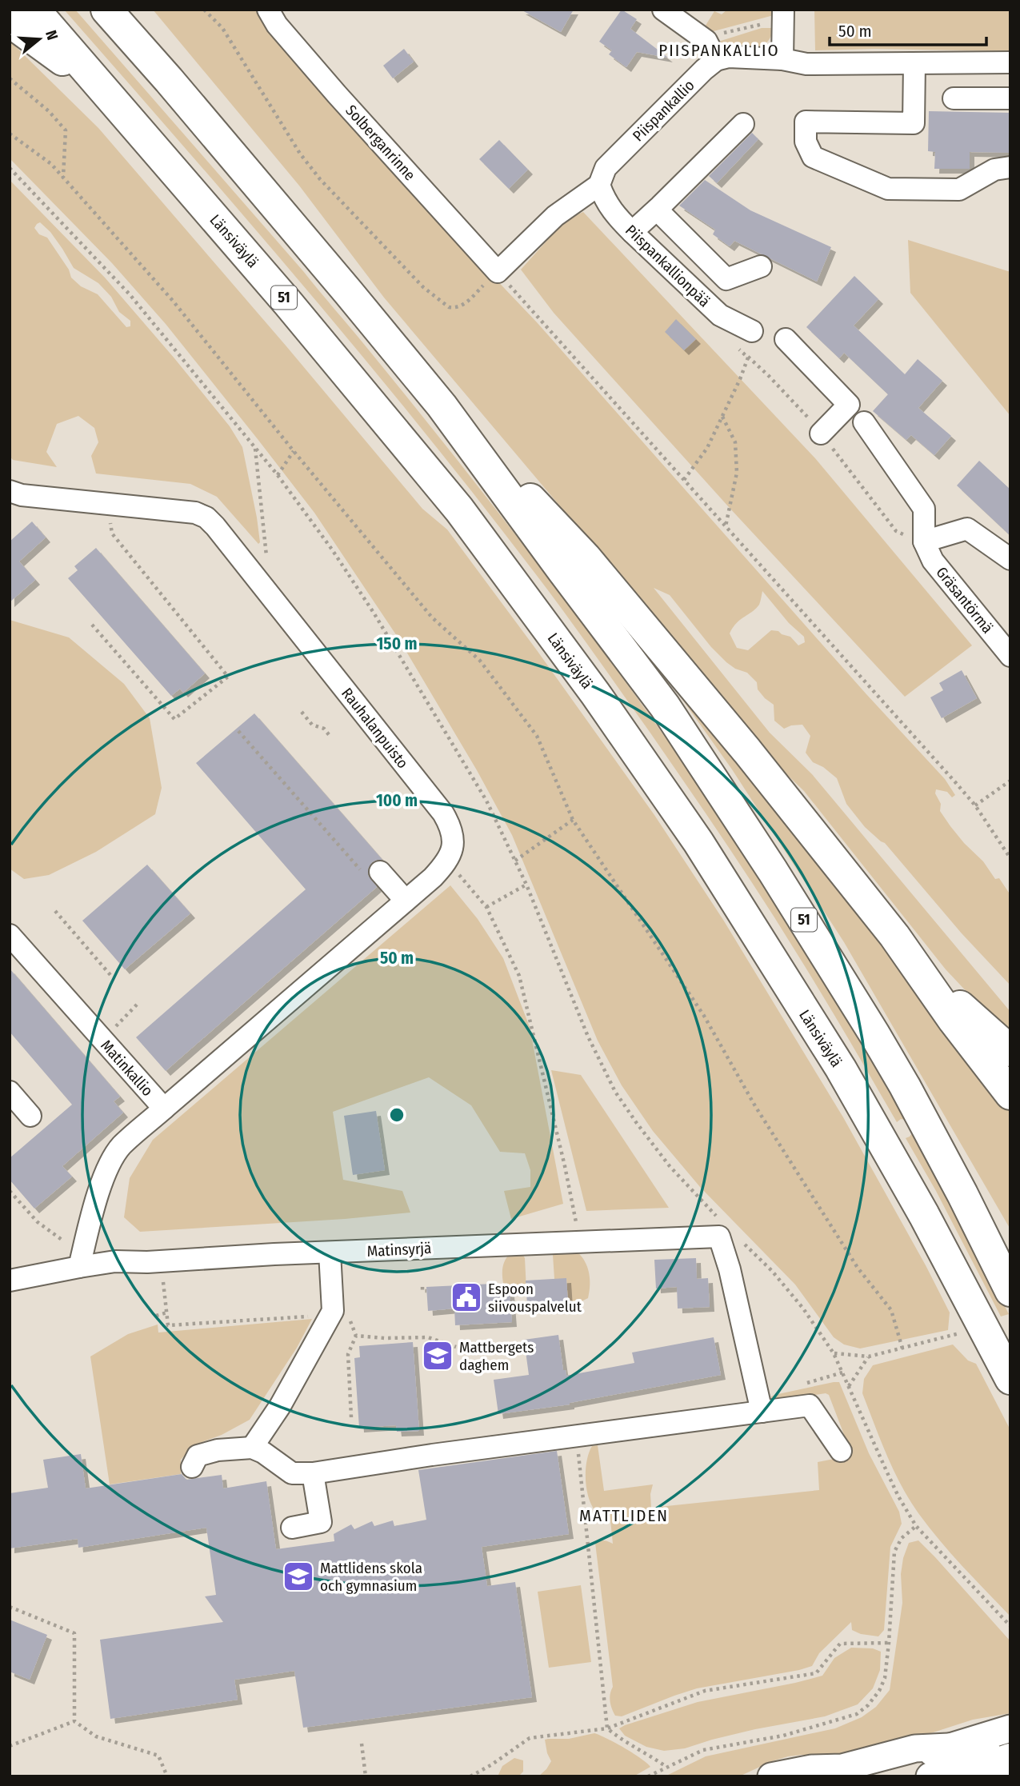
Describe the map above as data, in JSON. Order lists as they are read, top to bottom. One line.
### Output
{"streets":{"highway":["Länsiväylä","51"],"street":["Piispankallio","Solberganrinne","Piispankallionpää","Gräsantörmä","Rauhalanpuisto","Matinkallio","Matinsyrjä"]},"crossings":[["Piispankallio","Solberganrinne"],["Piispankallio","Piispankallionpää"],["Länsiväylä","51"],["Rauhalanpuisto","Matinkallio"],["Matinkallio","Matinsyrjä"]],"districts":["PIISPANKALLIO","MATTLIDEN"],"places":{"public building":["Espoon siivouspalvelut"],"school or university":["Mattbergets daghem","Mattlidens skola och gymnasium"]},"scale_bar":"50 m","north":"right","rings":["150 m","100 m","50 m"]}
